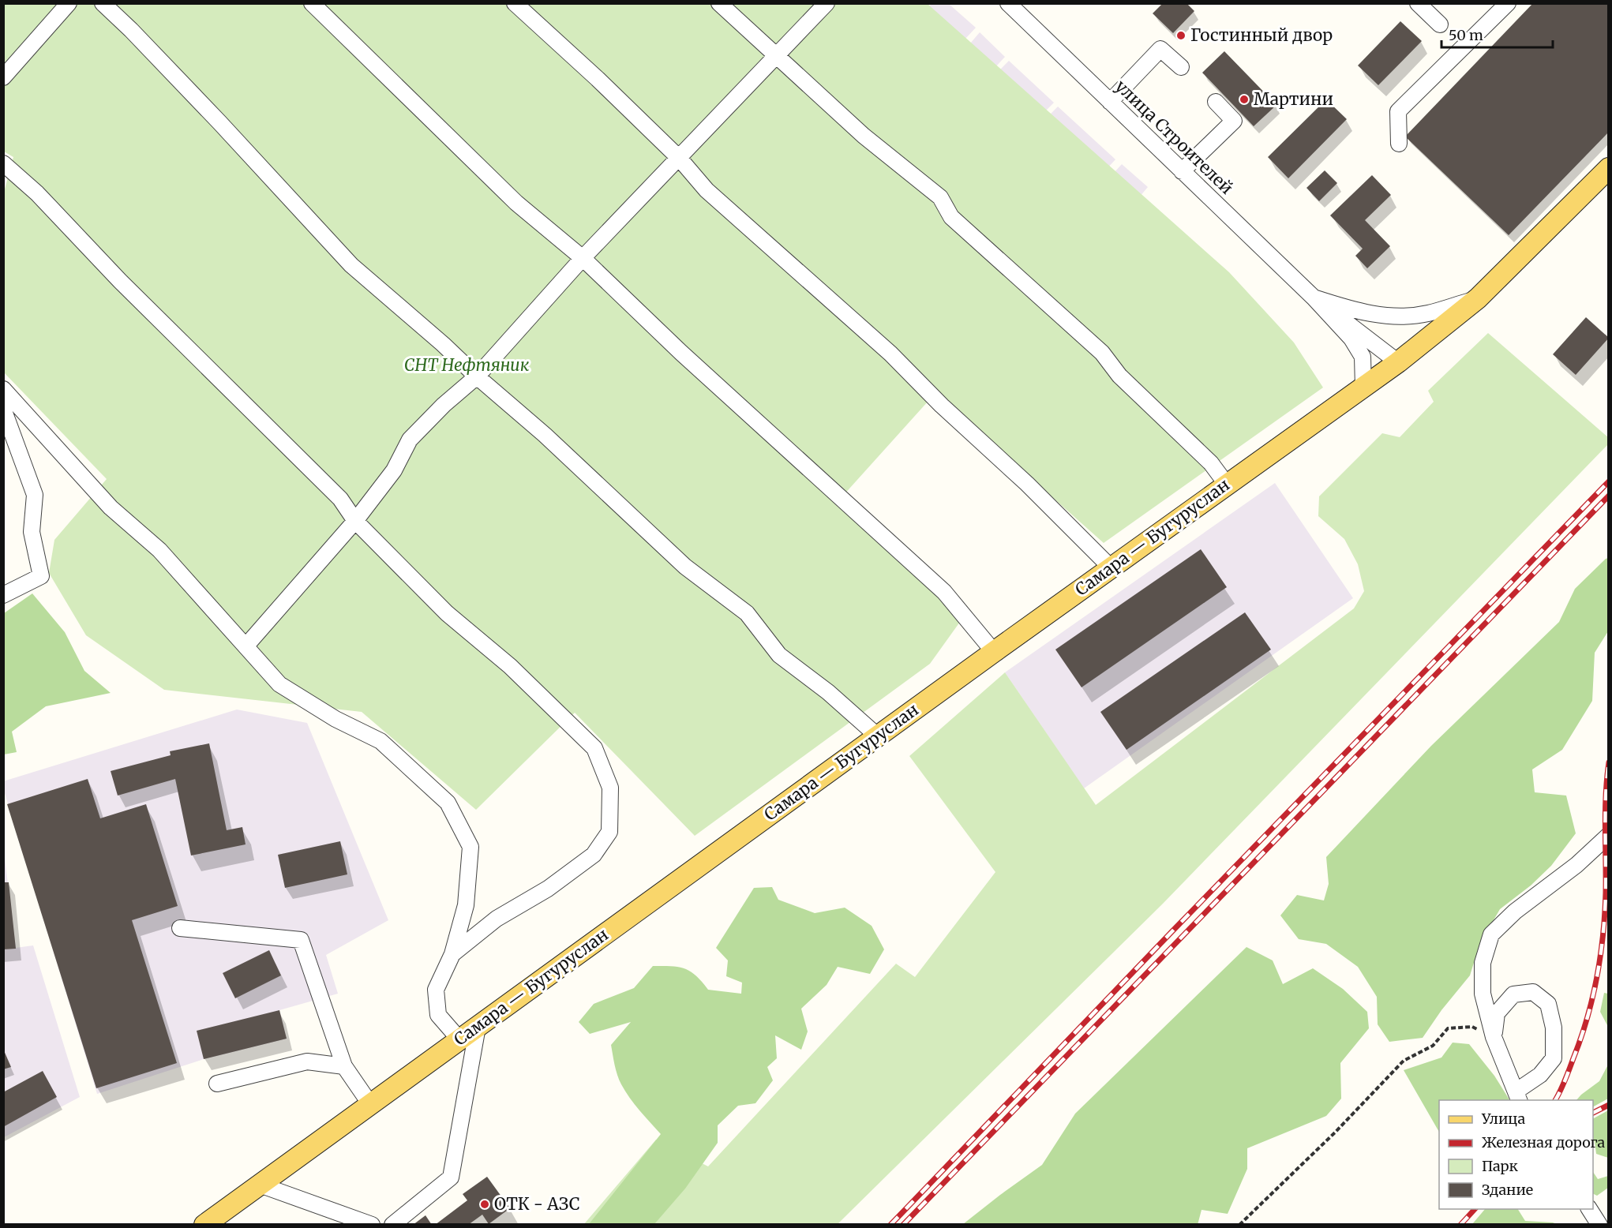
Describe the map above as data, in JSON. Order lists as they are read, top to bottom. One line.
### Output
{"streets":{"main road":["Самара — Бугуруслан"],"street":["улица Строителей"]},"parks":["СНТ Нефтяник"],"places":["Гостинный двор","Мартини","ОТК - АЗС"],"legend":["Улица","Железная дорога","Парк","Здание"],"scale_bar":"50 m"}
